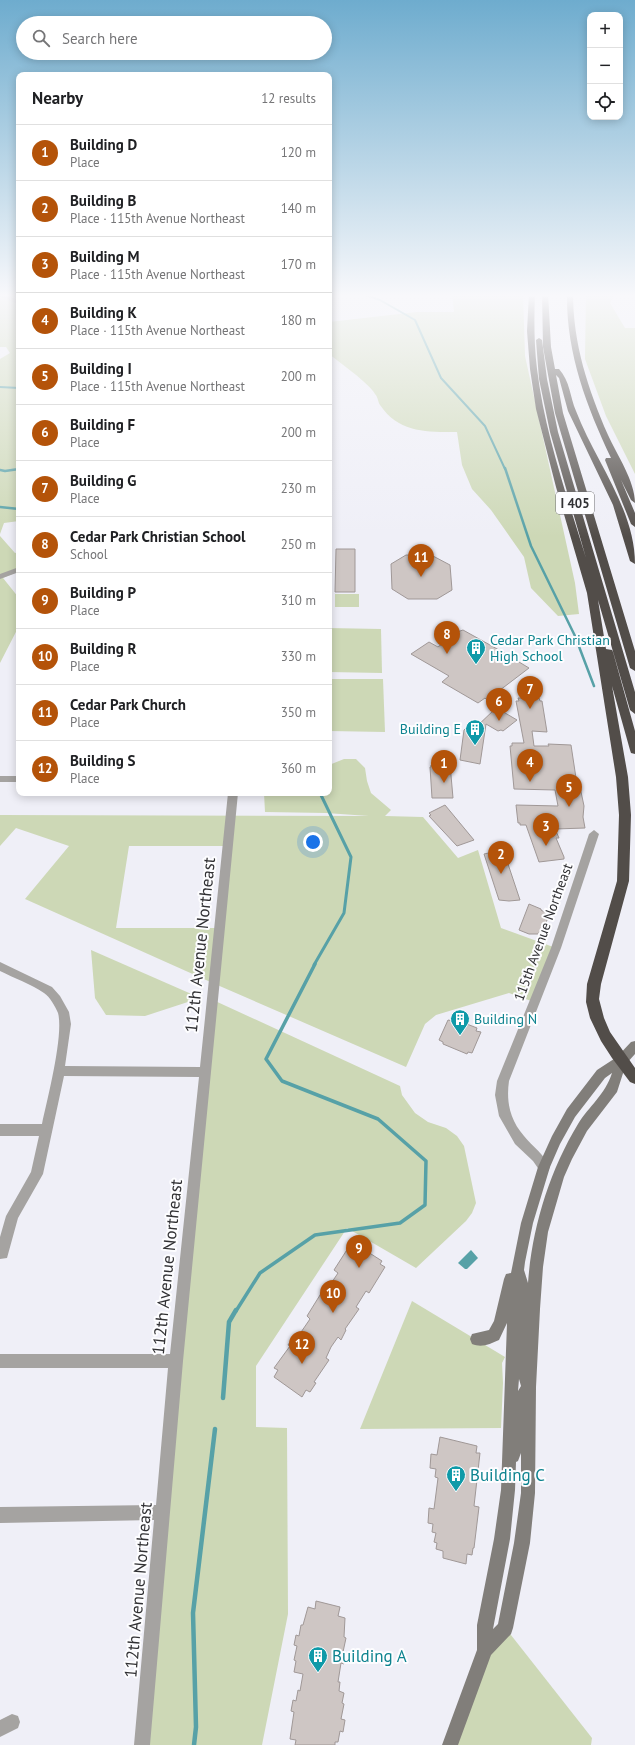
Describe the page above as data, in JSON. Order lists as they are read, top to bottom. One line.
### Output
{"streets":{"highway":["I 405"],"street":["115th Avenue Northeast","112th Avenue Northeast"]},"places":{"building":["Cedar Park Christian High School","Building E","Building N","Building C","Building A"]},"page":{"map_buttons":["+","−"],"search":"Search here","heading":["Nearby","12 results"],"list":[{"mark":"1","name":"Building D","note":"Place","value":"120 m"},{"mark":"2","name":"Building B","note":"Place · 115th Avenue Northeast","value":"140 m"},{"mark":"3","name":"Building M","note":"Place · 115th Avenue Northeast","value":"170 m"},{"mark":"4","name":"Building K","note":"Place · 115th Avenue Northeast","value":"180 m"},{"mark":"5","name":"Building I","note":"Place · 115th Avenue Northeast","value":"200 m"},{"mark":"6","name":"Building F","note":"Place","value":"200 m"},{"mark":"7","name":"Building G","note":"Place","value":"230 m"},{"mark":"8","name":"Cedar Park Christian School","note":"School","value":"250 m"},{"mark":"9","name":"Building P","note":"Place","value":"310 m"},{"mark":"10","name":"Building R","note":"Place","value":"330 m"},{"mark":"11","name":"Cedar Park Church","note":"Place","value":"350 m"},{"mark":"12","name":"Building S","note":"Place","value":"360 m"}],"pins":["11","8","7","6","4","1","5","3","2","9","10","12"]}}
